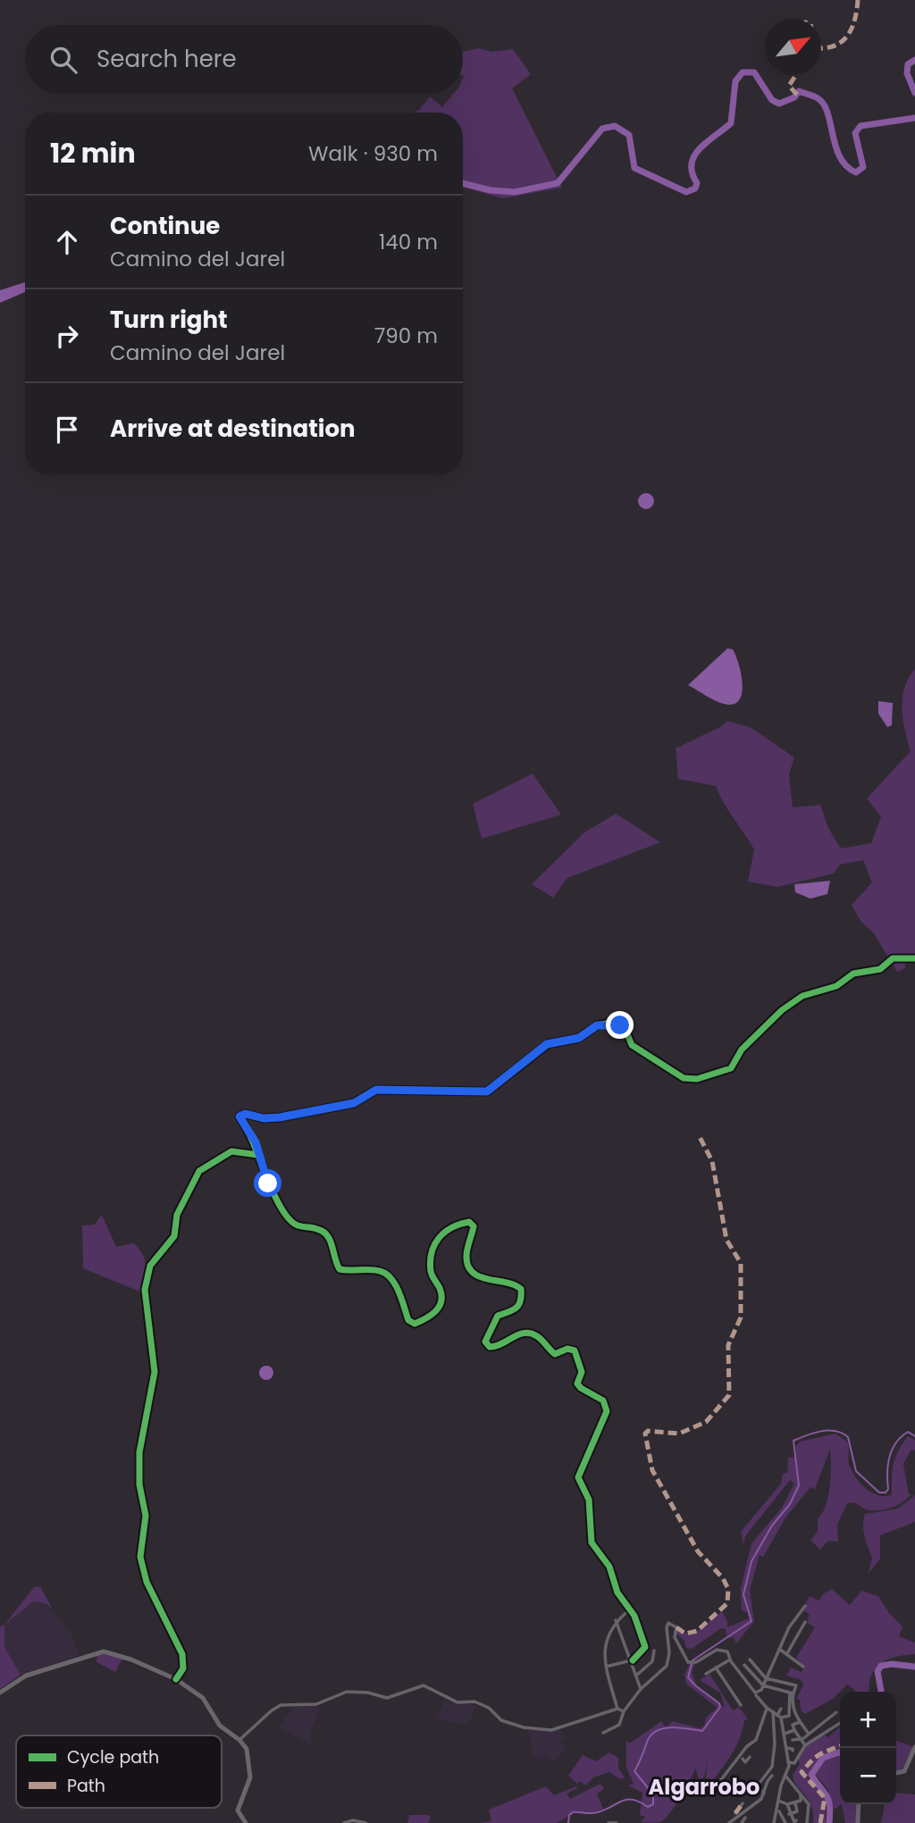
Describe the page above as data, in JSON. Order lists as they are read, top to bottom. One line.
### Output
{"districts":["Algarrobo"],"legend":["Cycle path","Path"],"north":"top right","page":{"search":"Search here","heading":["12 min","Walk · 930 m"],"list":[["Continue","Camino del Jarel","140 m"],["Turn right","Camino del Jarel","790 m"],"Arrive at destination"],"map_buttons":["+","−"]}}
